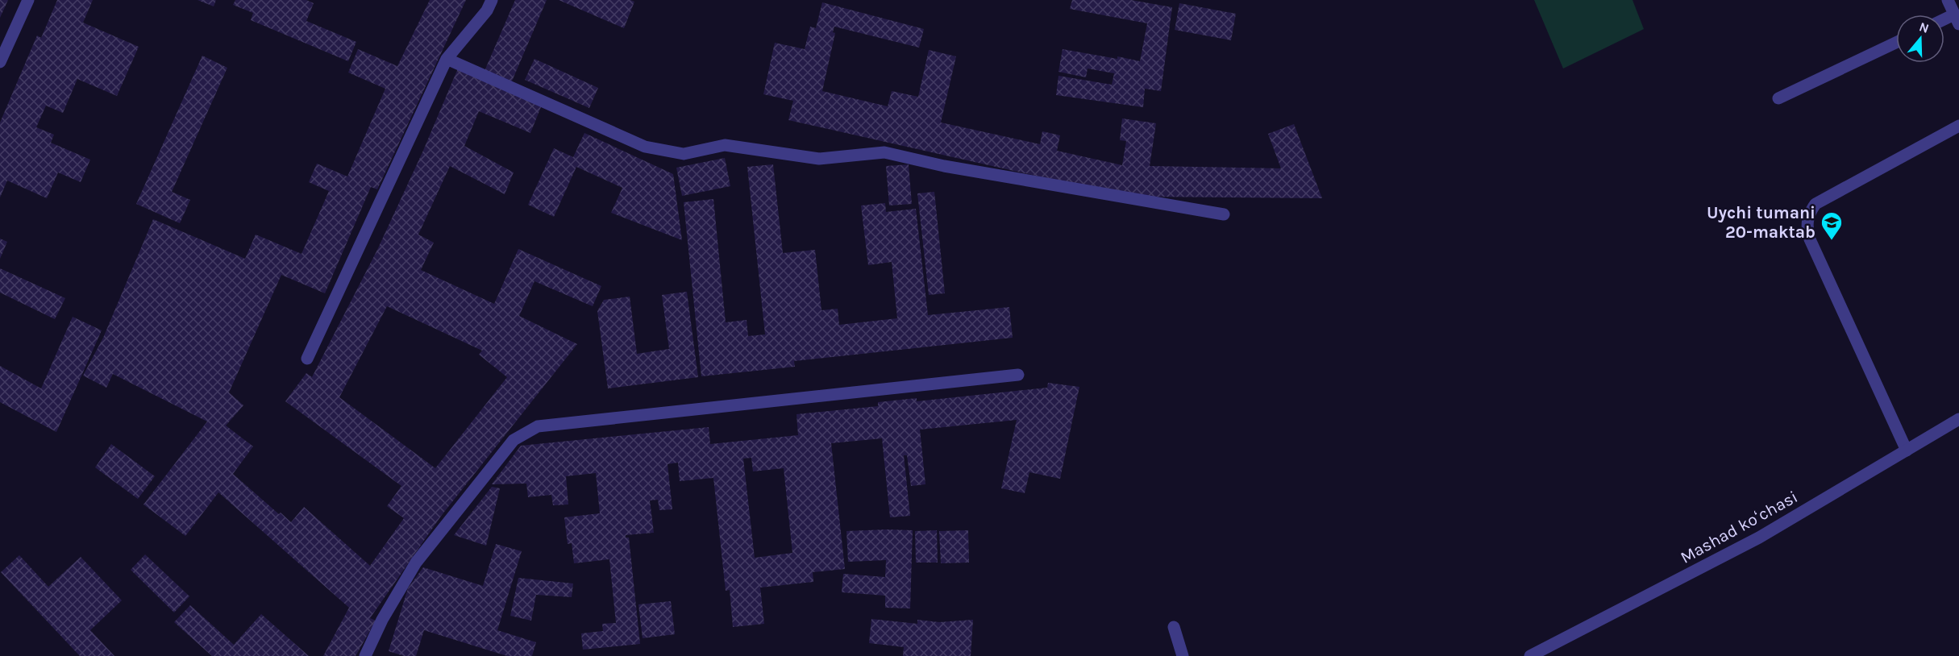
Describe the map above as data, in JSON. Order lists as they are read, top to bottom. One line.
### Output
{"streets":{"street":["Mashad koʻchasi"]},"places":{"school or university":["Uychi tumani 20-maktab"]},"north":"top"}
